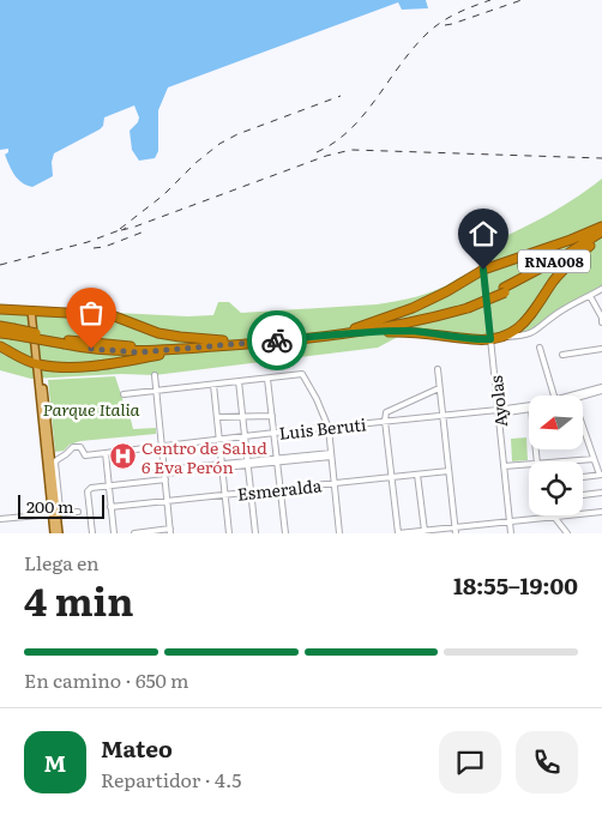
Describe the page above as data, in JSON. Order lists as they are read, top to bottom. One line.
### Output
{"streets":{"highway":["RNA008"],"street":["Ayolas","Luis Beruti","Esmeralda"]},"crossings":[["RNA008","Ayolas"],["Ayolas","Luis Beruti"]],"parks":["Parque Italia"],"places":{"hospital":["Centro de Salud 6 Eva Perón"]},"scale_bar":"200 m","north":"left","page":{"scale":"200 m","heading":["4 min","Llega en","18:55–19:00"],"panel":["Mateo","Repartidor · 4.5"],"bar":"En camino · 650 m","round":"M"}}
